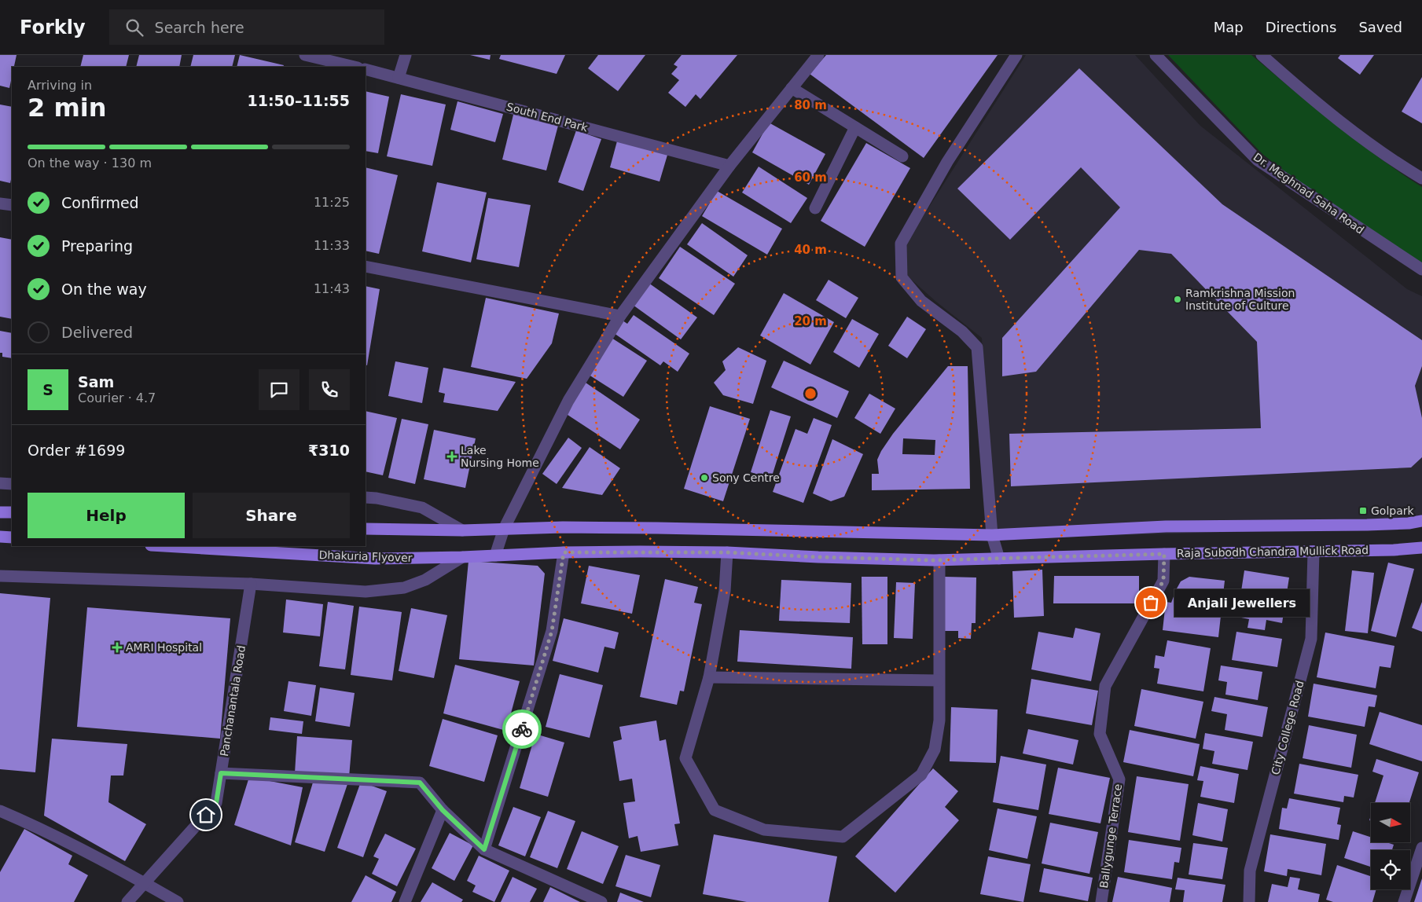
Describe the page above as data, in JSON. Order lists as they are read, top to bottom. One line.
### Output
{"streets":{"main road":["Raja Subodh Chandra Mullick Road","Dhakuria Flyover"],"street":["South End Park","Dr. Meghnad Saha Road","Panchanantala Road","City College Road","Ballygunge Terrace"]},"crossings":[["Raja Subodh Chandra Mullick Road","Dhakuria Flyover"],["Raja Subodh Chandra Mullick Road","City College Road"],["Raja Subodh Chandra Mullick Road","Ballygunge Terrace"]],"places":{"other":["Ramkrishna Mission Institute of Culture","Sony Centre","Anjali Jewellers"],"health":["Lake Nursing Home","AMRI Hospital"],"transit":["Golpark"]},"north":"right","page":{"header":"Forkly","search":"Search here","nav":["Map","Directions","Saved"],"heading":["2 min","Arriving in","11:50–11:55"],"panel":["Sam","Courier · 4.7","Order #1699","₹310"],"bar":"On the way · 130 m","list":[["Confirmed","11:25"],["Preparing","11:33"],["On the way","11:43"],"Delivered"],"round":"S","buttons":["Help","Share"],"bubble":"Anjali Jewellers"},"rings":["80 m","60 m","40 m","20 m"]}
